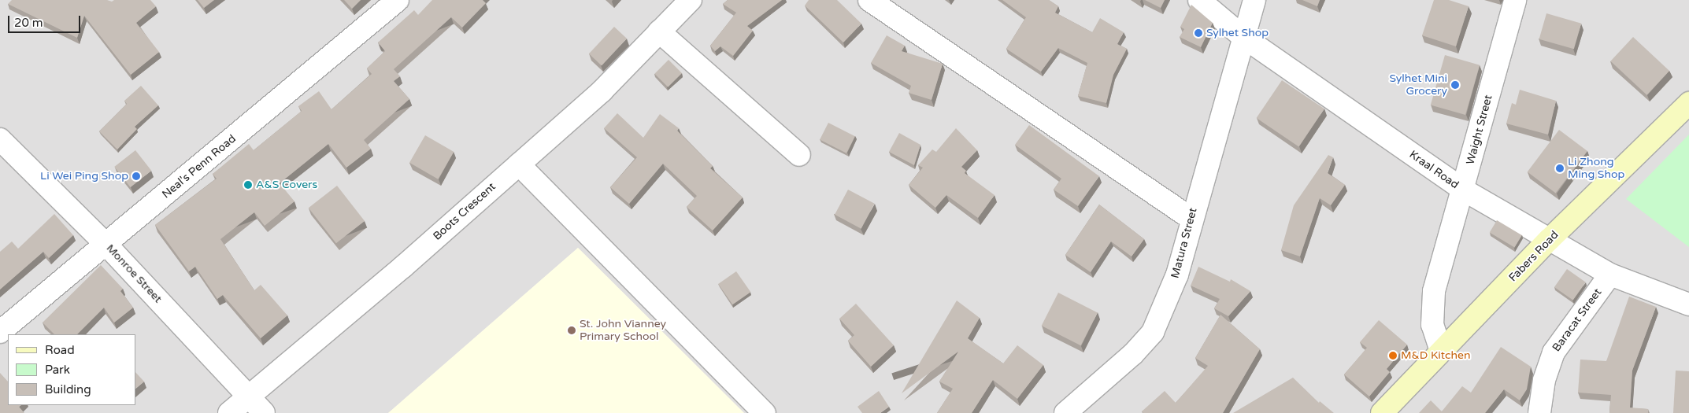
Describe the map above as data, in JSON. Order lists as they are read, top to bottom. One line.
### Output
{"streets":{"main road":["Fabers Road"],"street":["Waight Street","Neal's Penn Road","Kraal Road","Boots Crescent","Matura Street","Monroe Street","Baracat Street"]},"crossings":[["Waight Street","Kraal Road"],["Waight Street","Fabers Road"],["Neal's Penn Road","Monroe Street"],["Kraal Road","Matura Street"],["Kraal Road","Fabers Road"],["Kraal Road","Baracat Street"],["Boots Crescent","Monroe Street"]],"places":["Sylhet Shop","Sylhet Mini Grocery","Li Zhong Ming Shop","Li Wei Ping Shop","A&S Covers","St. John Vianney Primary School","M&D Kitchen"],"legend":["Road","Park","Building"],"scale_bar":"20 m"}
